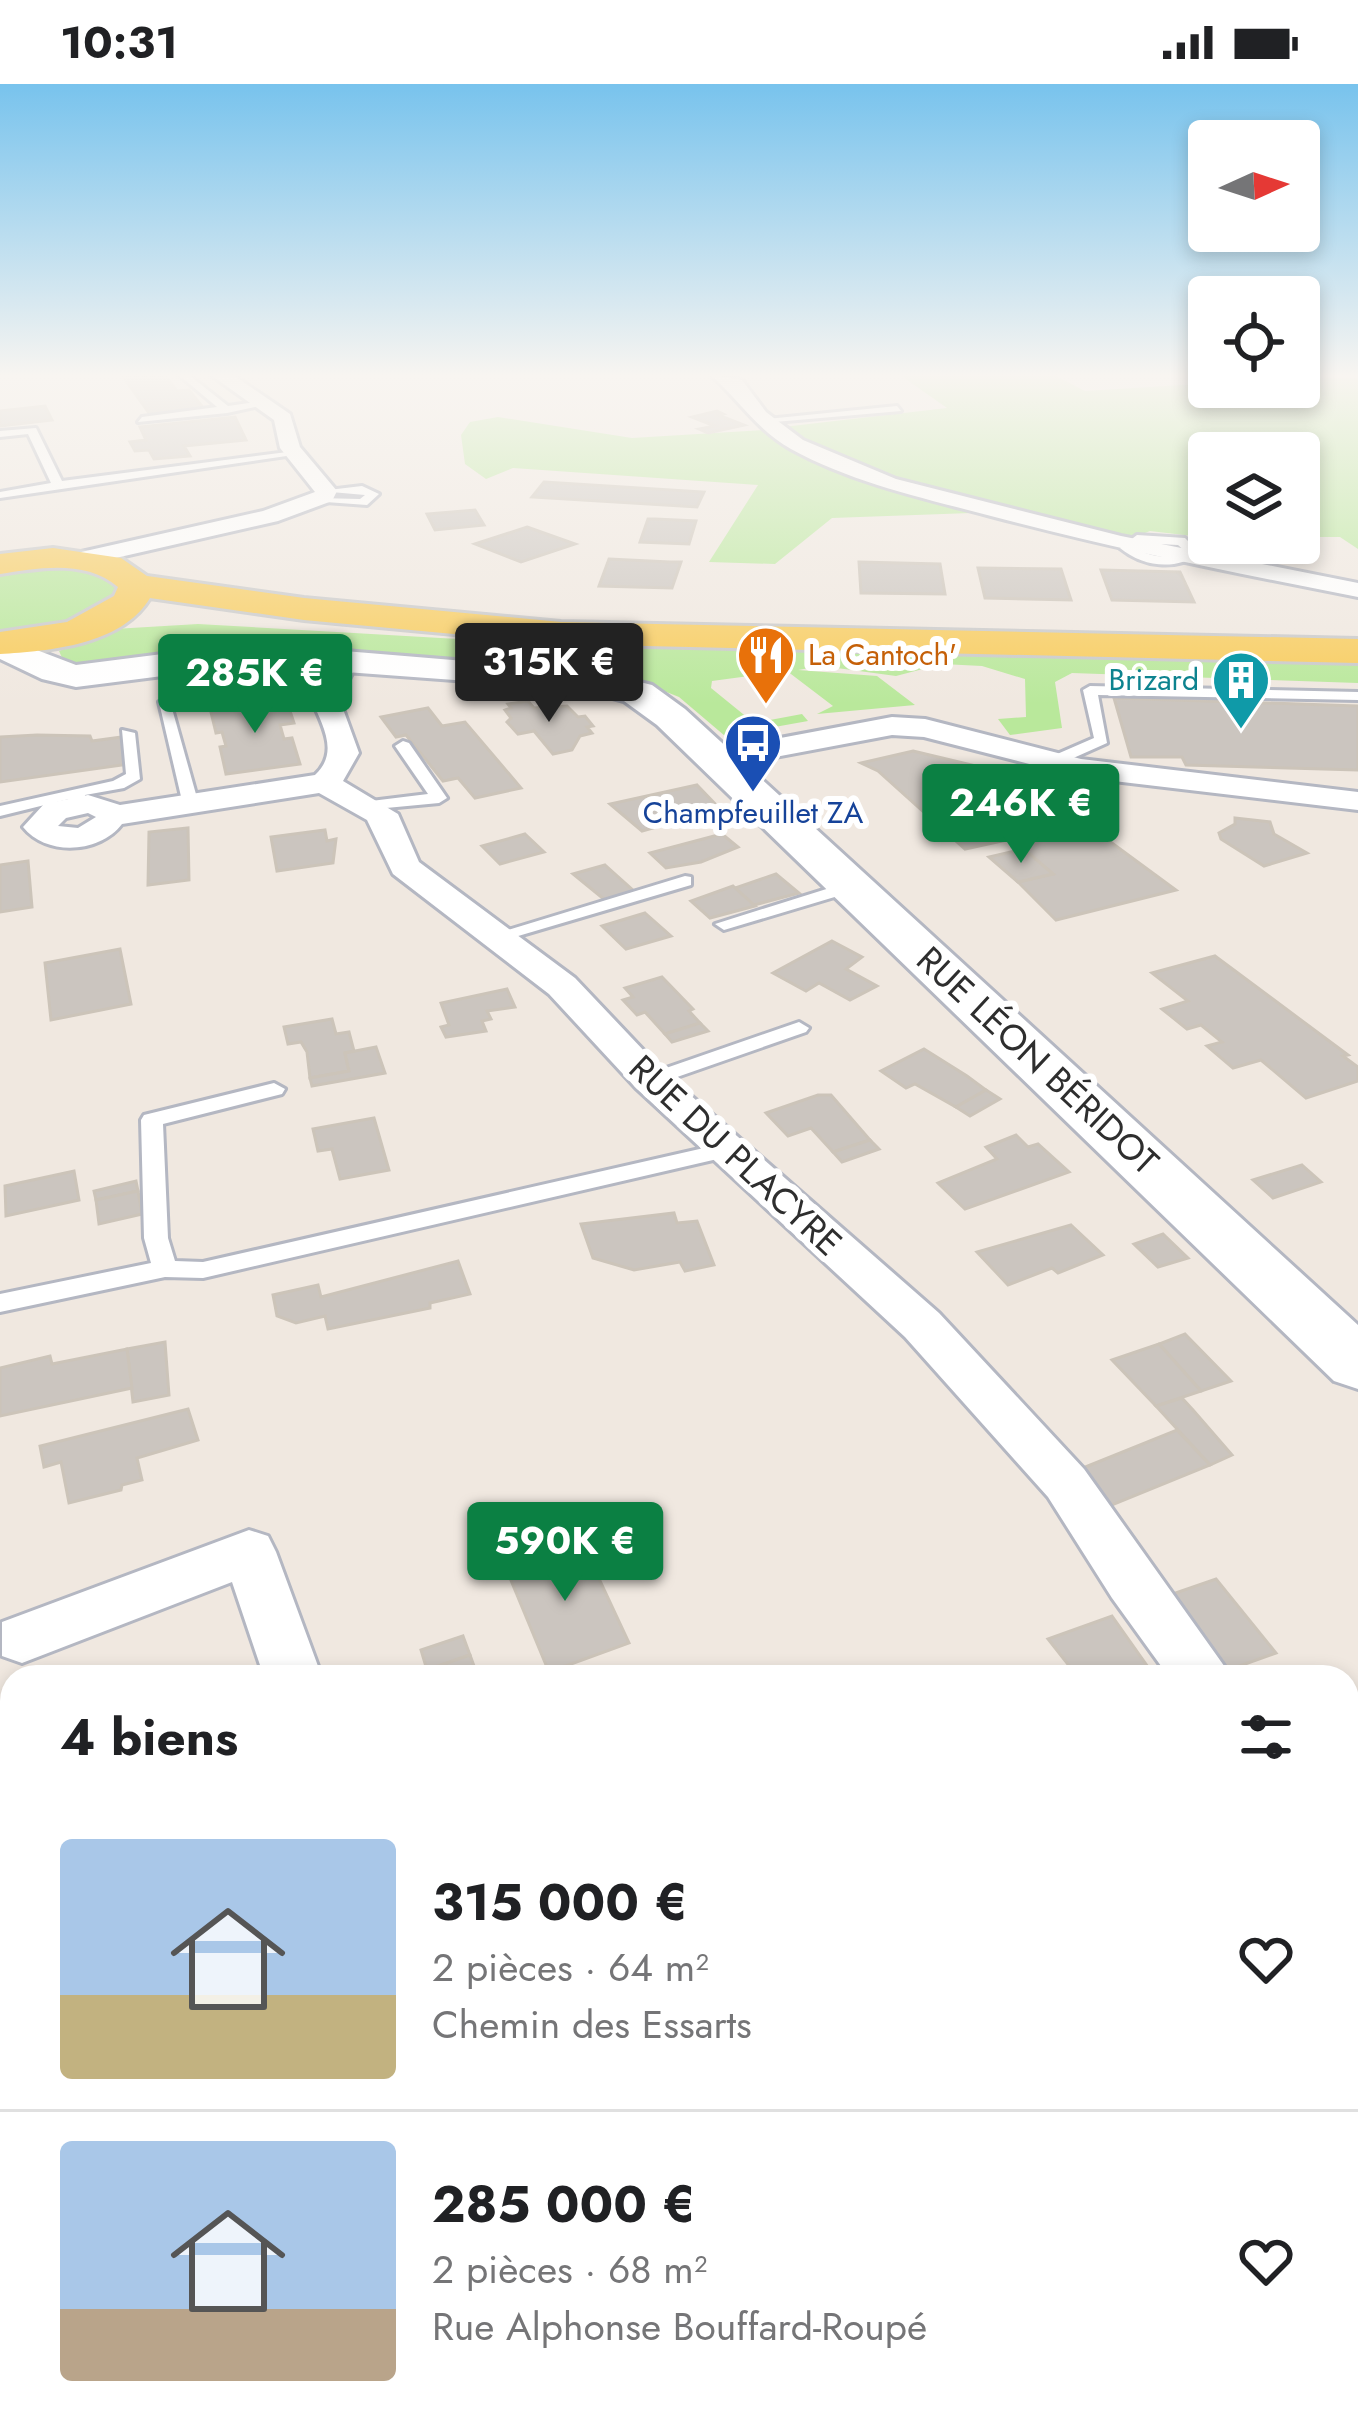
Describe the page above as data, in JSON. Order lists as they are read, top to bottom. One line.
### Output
{"streets":{"street":["RUE LÉON BÉRIDOT","RUE DU PLACYRE"]},"places":{"restaurant":["La Cantoch'"],"building":["Brizard"],"bus stop":["Champfeuillet ZA"]},"north":"right","page":{"status":"10:31","price":["315K €","285K €","246K €","590K €"],"heading":"4 biens","list":[{"name":"315 000 €","note":"2 pièces · 64 m² · Chemin des Essarts"},{"name":"285 000 €","note":"2 pièces · 68 m² · Rue Alphonse Bouffard-Roupé"}]}}
